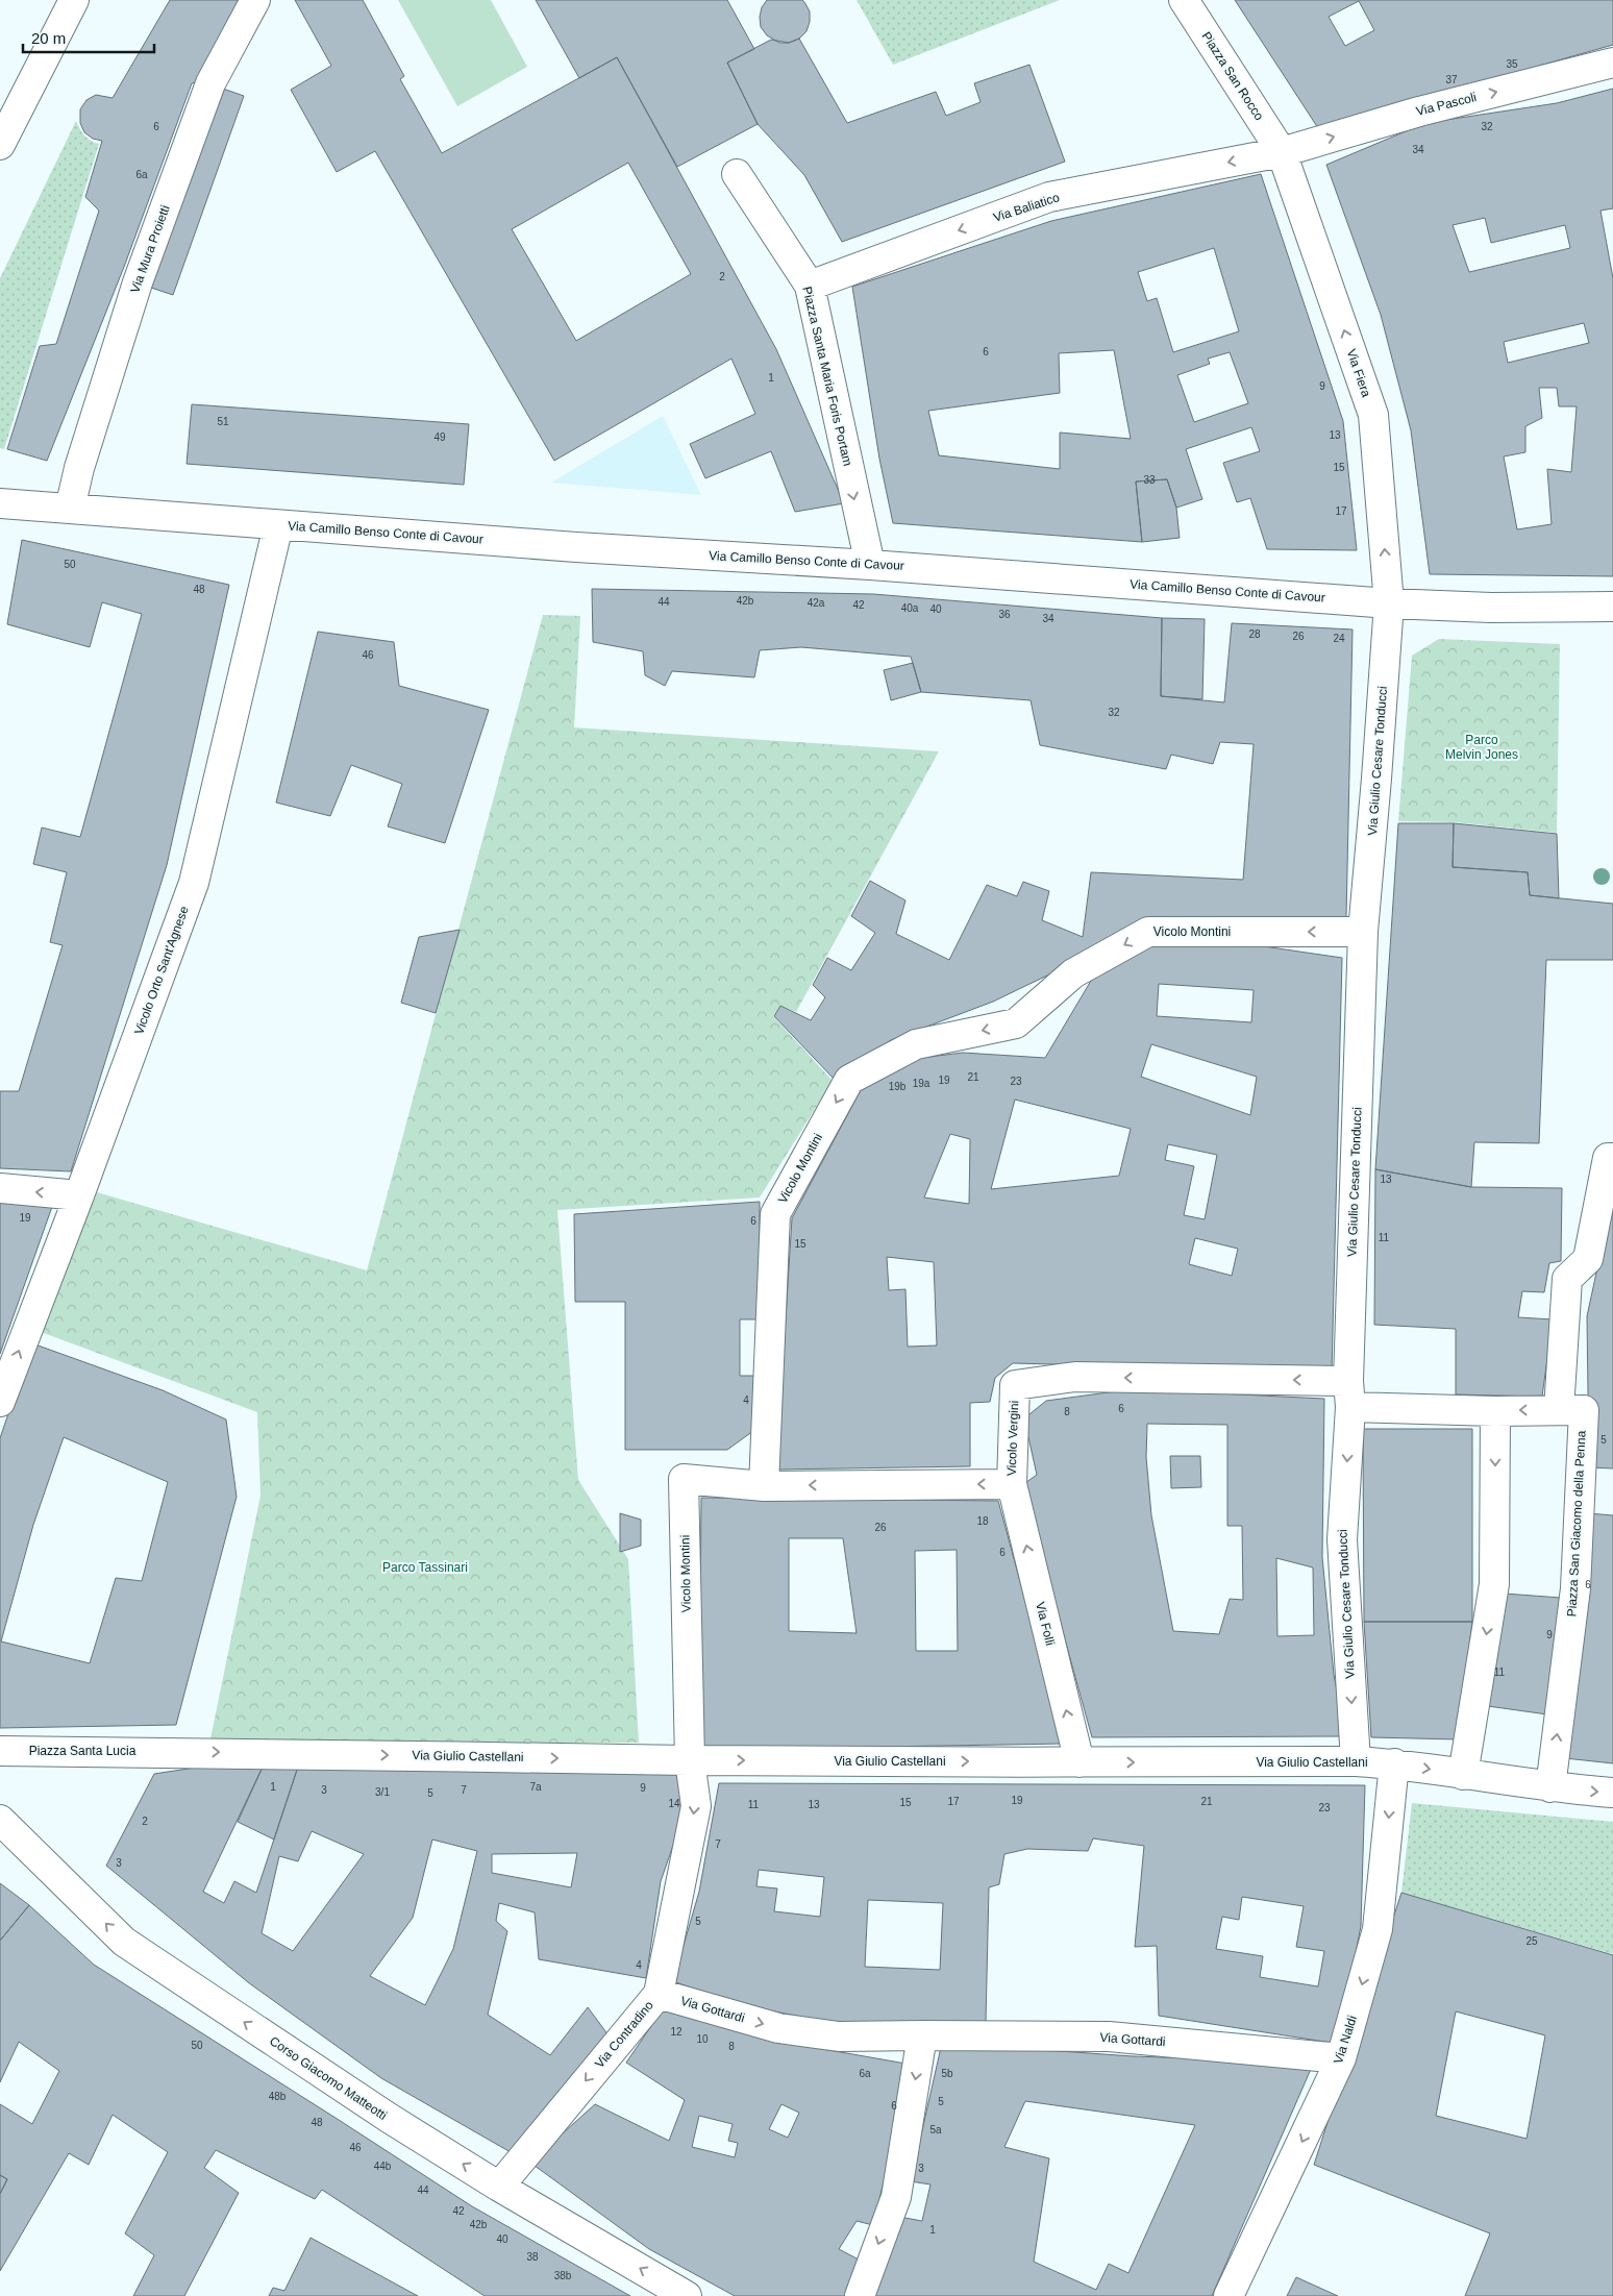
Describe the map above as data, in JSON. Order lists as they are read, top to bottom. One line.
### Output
{"streets":{"street":["Piazza San Rocco","Via Pascoli","Via Baliatico","Via Mura Proietti","Via Fiera","Piazza Santa Maria Foris Portam","Via Camillo Benso Conte di Cavour","Via Giulio Cesare Tonducci","Vicolo Montini","Vicolo Orto Sant'Agnese","Vicolo Vergini","Piazza San Giacomo della Penna","Via Folli","Piazza Santa Lucia","Via Giulio Castellani","Via Gottardi","Via Contradino","Via Naldi","Corso Giacomo Matteotti"]},"crossings":[["Piazza San Rocco","Via Pascoli"],["Piazza San Rocco","Via Baliatico"],["Piazza San Rocco","Via Fiera"],["Via Pascoli","Via Baliatico"],["Via Pascoli","Via Fiera"],["Via Baliatico","Via Fiera"],["Via Baliatico","Piazza Santa Maria Foris Portam"],["Via Mura Proietti","Via Camillo Benso Conte di Cavour"],["Via Fiera","Via Camillo Benso Conte di Cavour"],["Via Fiera","Via Giulio Cesare Tonducci"],["Piazza Santa Maria Foris Portam","Via Camillo Benso Conte di Cavour"],["Via Camillo Benso Conte di Cavour","Via Giulio Cesare Tonducci"],["Via Camillo Benso Conte di Cavour","Vicolo Orto Sant'Agnese"],["Via Giulio Cesare Tonducci","Vicolo Montini"],["Via Giulio Cesare Tonducci","Vicolo Vergini"],["Via Giulio Cesare Tonducci","Piazza San Giacomo della Penna"],["Via Giulio Cesare Tonducci","Via Giulio Castellani"],["Vicolo Montini","Vicolo Vergini"],["Vicolo Montini","Via Giulio Castellani"],["Vicolo Montini","Via Contradino"],["Vicolo Vergini","Piazza San Giacomo della Penna"],["Vicolo Vergini","Via Folli"],["Piazza San Giacomo della Penna","Via Giulio Castellani"],["Via Folli","Via Giulio Castellani"],["Piazza Santa Lucia","Via Giulio Castellani"],["Via Giulio Castellani","Via Contradino"],["Via Giulio Castellani","Via Naldi"],["Via Gottardi","Via Contradino"],["Via Gottardi","Via Naldi"],["Via Contradino","Corso Giacomo Matteotti"]],"one_way":["Via Pascoli","Via Baliatico","Via Fiera","Piazza Santa Maria Foris Portam","Vicolo Montini","Vicolo Vergini","Via Folli","Via Giulio Castellani","Via Gottardi","Via Contradino","Via Naldi","Corso Giacomo Matteotti"],"parks":["Parco Melvin Jones","Parco Tassinari"],"house_numbers":["35","37","6","32","34","6a","2","6","1","9","51","13","49","15","33","17","50","48","42b","44","42a","42","40a","40","36","34","28","26","24","46","32","21","19","23","19a","19b","13","19","6","11","15","4","6","8","5","18","26","6","6","9","11","1","7a","9","3","7","3/1","5","19","17","21","15","14","11","13","23","2","7","3","5","25","4","12","10","50","8","6a","5b","48b","5","6","48","5a","46","44b","3","44","42","42b","1","40","38","38b"],"scale_bar":"20 m"}
